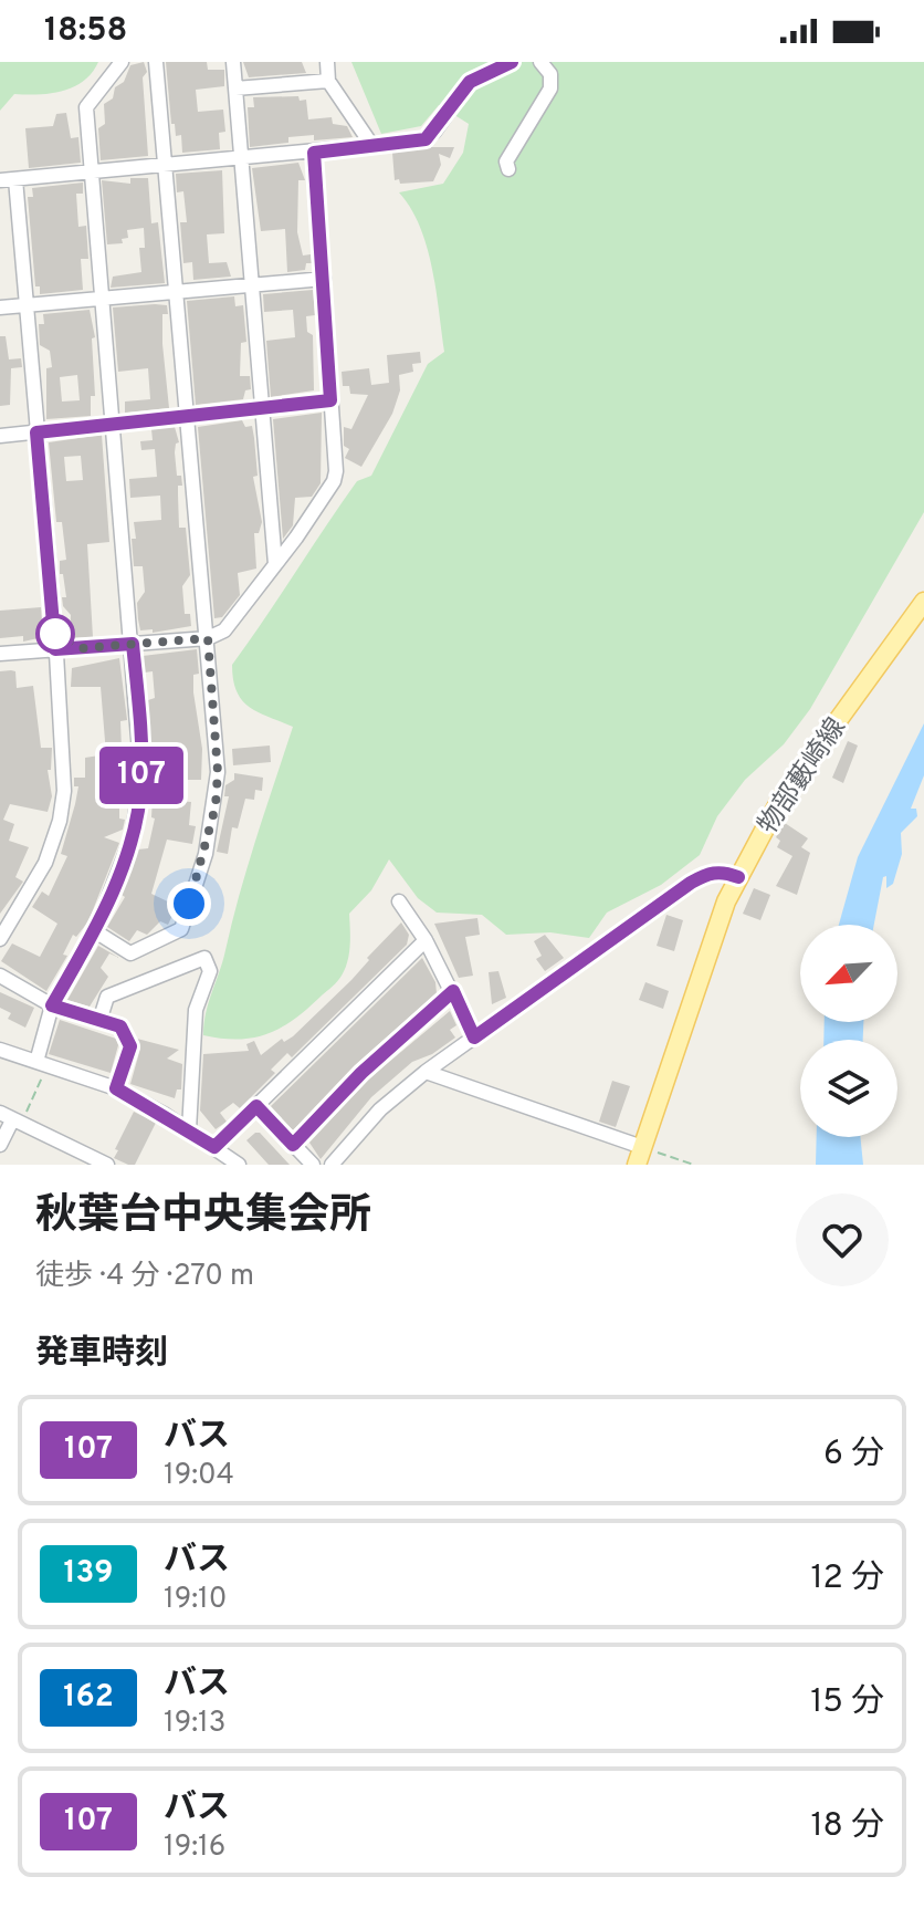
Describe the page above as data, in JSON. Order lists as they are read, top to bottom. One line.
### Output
{"streets":{"main road":["物部藪崎線"]},"lines":["bus line 107"],"north":"bottom left","page":{"status":"18:58","on_map":"107","heading":[["秋葉台中央集会所","徒歩 · 4 分 · 270 m"],"発車時刻"],"list":[{"mark":"107","name":"バス","note":"19:04","value":"6 分"},{"mark":"139","name":"バス","note":"19:10","value":"12 分"},{"mark":"162","name":"バス","note":"19:13","value":"15 分"},{"mark":"107","name":"バス","note":"19:16","value":"18 分"}]}}
